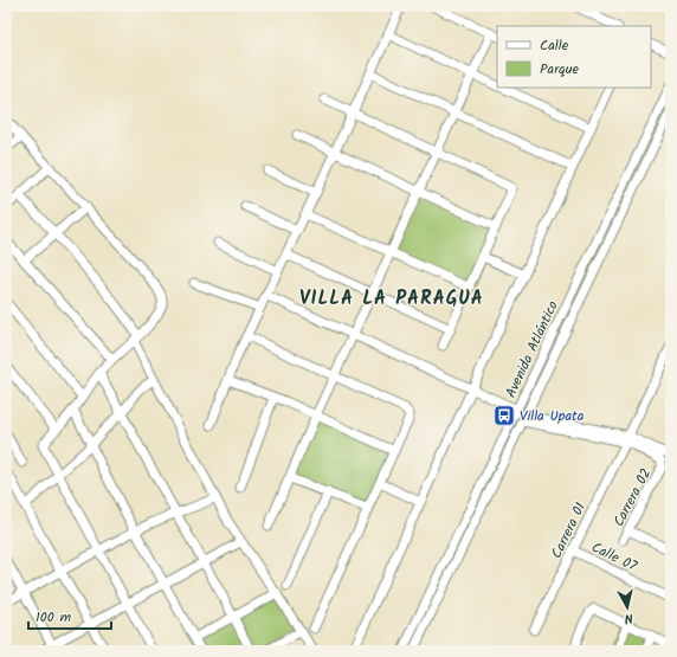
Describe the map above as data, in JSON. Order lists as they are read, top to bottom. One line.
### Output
{"streets":{"street":["Avenida Atlántico","Carrera 02","Carrera 01","Calle 07"]},"crossings":[["Carrera 02","Carrera 01"],["Carrera 01","Calle 07"]],"districts":["VILLA LA PARAGUA"],"places":{"bus stop":["Villa Upata"]},"legend":["Calle","Parque"],"scale_bar":"100 m","north":"bottom"}
